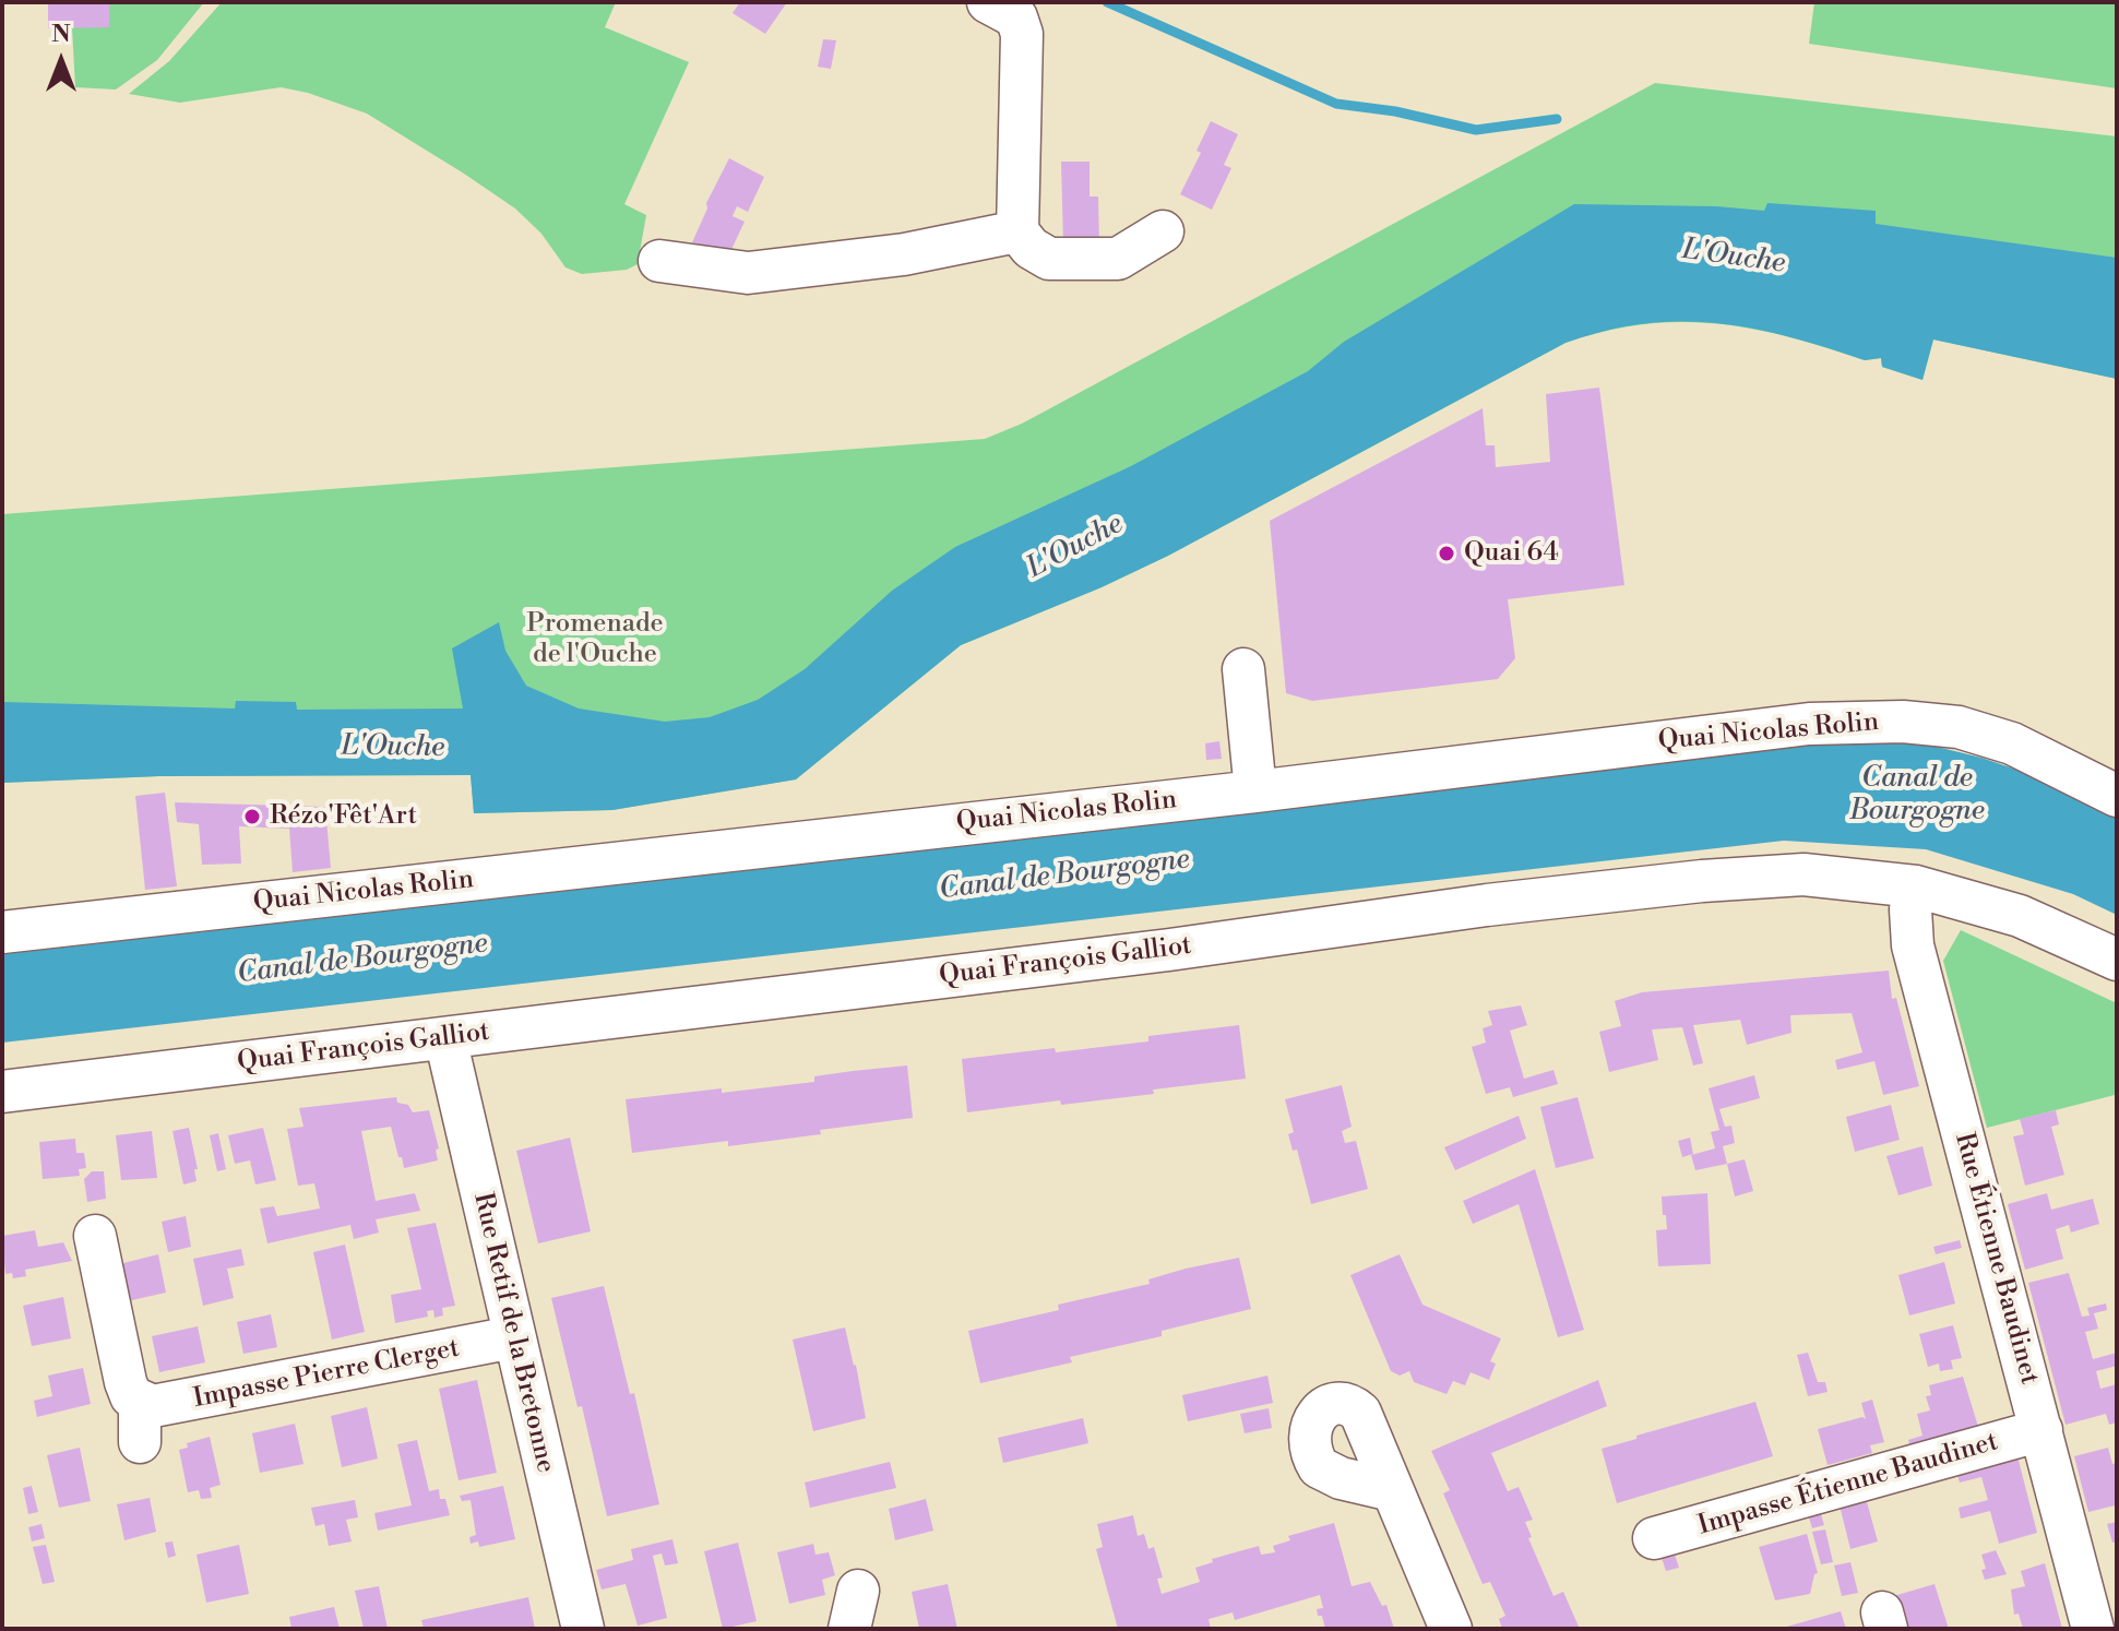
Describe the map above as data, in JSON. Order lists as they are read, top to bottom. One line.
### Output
{"streets":{"street":["Quai Nicolas Rolin","Quai François Galliot","Rue Étienne Baudinet","Rue Retif de la Bretonne","Impasse Pierre Clerget","Impasse Étienne Baudinet"]},"crossings":[["Quai François Galliot","Rue Étienne Baudinet"],["Quai François Galliot","Rue Retif de la Bretonne"],["Rue Étienne Baudinet","Impasse Étienne Baudinet"],["Rue Retif de la Bretonne","Impasse Pierre Clerget"]],"water":["L'Ouche","Canal de Bourgogne"],"parks":["Promenade de l'Ouche"],"places":["Quai 64","Rézo'Fêt'Art"],"north":"top"}
